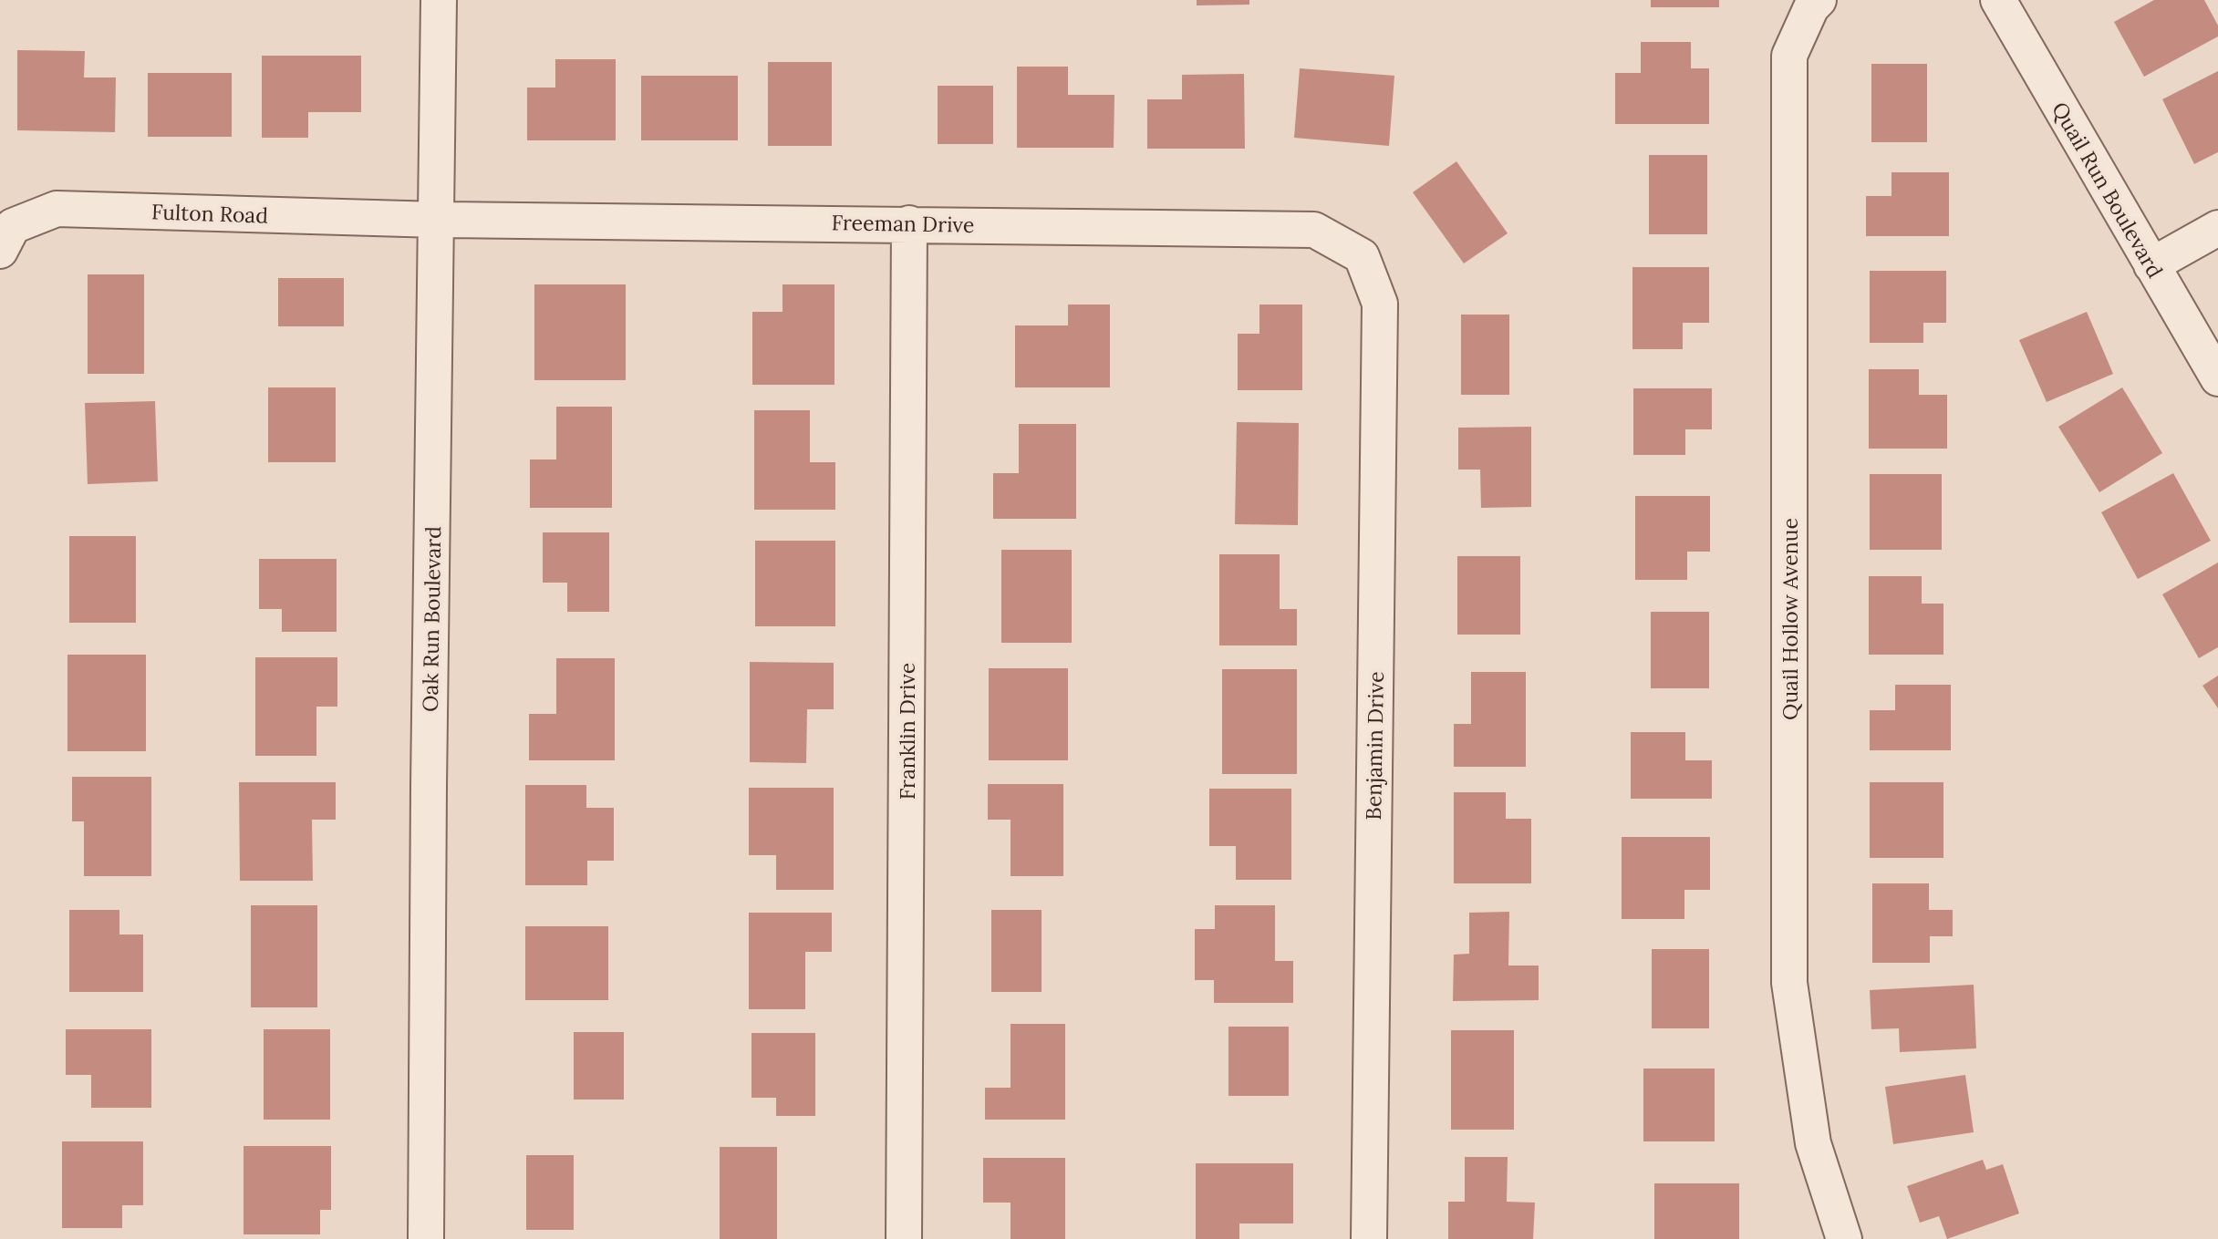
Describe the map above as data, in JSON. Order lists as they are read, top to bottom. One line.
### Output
{"streets":{"street":["Quail Run Boulevard","Fulton Road","Freeman Drive","Oak Run Boulevard","Quail Hollow Avenue","Franklin Drive","Benjamin Drive"]},"crossings":[["Fulton Road","Freeman Drive"],["Fulton Road","Oak Run Boulevard"],["Freeman Drive","Oak Run Boulevard"],["Freeman Drive","Franklin Drive"],["Freeman Drive","Benjamin Drive"]]}
